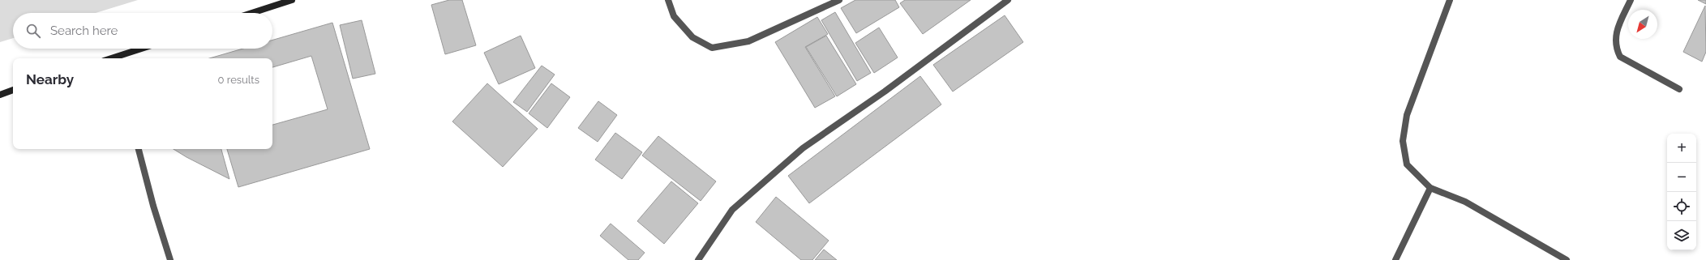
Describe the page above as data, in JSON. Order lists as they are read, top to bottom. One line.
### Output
{"north":"bottom left","page":{"search":"Search here","heading":["Nearby","0 results"],"map_buttons":["+","−"]}}
